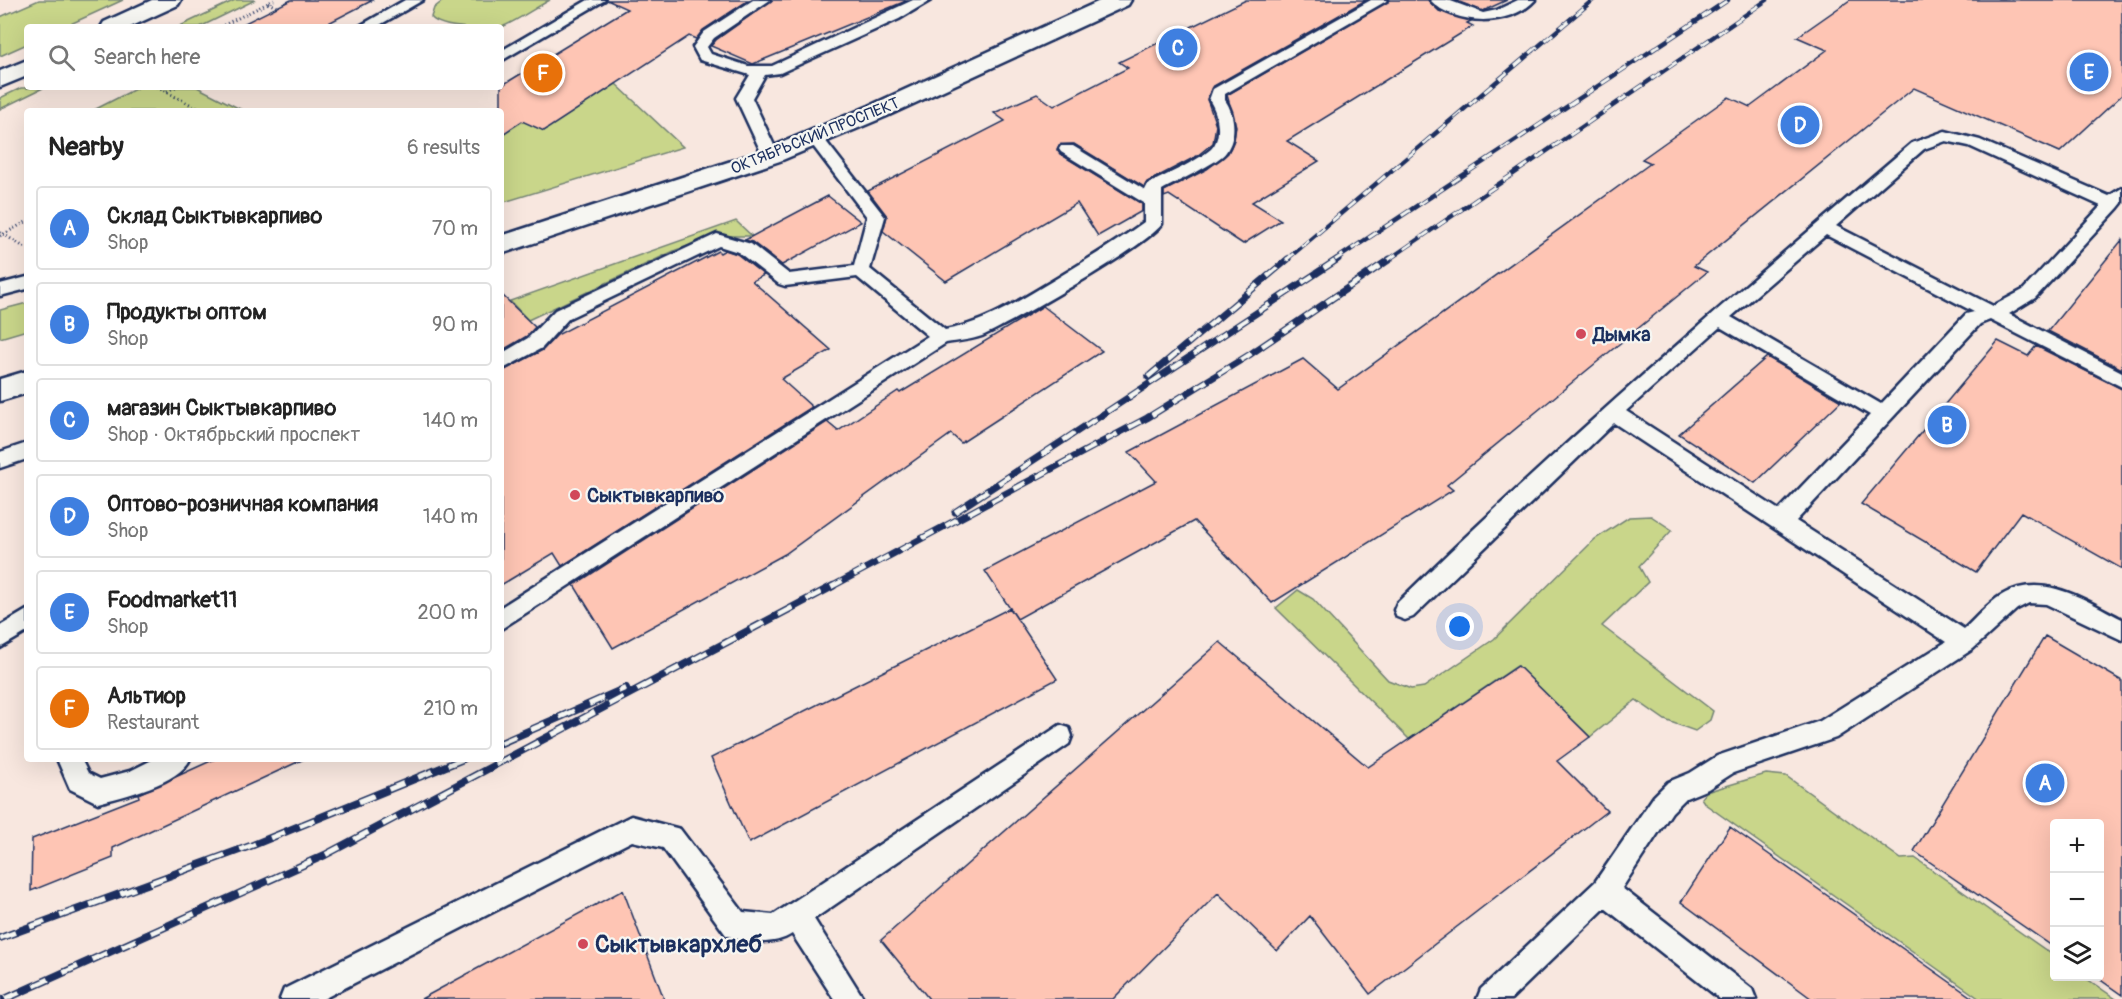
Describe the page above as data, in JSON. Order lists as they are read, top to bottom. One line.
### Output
{"streets":{"main road":["ОКТЯБРЬСКИЙ ПРОСПЕКТ"]},"places":["Дымка","Сыктывкарпиво","Сыктывкархлеб"],"page":{"search":"Search here","pins":["C","E","F","D","B","A"],"heading":["Nearby","6 results"],"list":[{"mark":"A","name":"Склад Сыктывкарпиво","note":"Shop","value":"70 m"},{"mark":"B","name":"Продукты оптом","note":"Shop","value":"90 m"},{"mark":"C","name":"магазин Сыктывкарпиво","note":"Shop · Октябрьский проспект","value":"140 m"},{"mark":"D","name":"Оптово-розничная компания","note":"Shop","value":"140 m"},{"mark":"E","name":"Foodmarket11","note":"Shop","value":"200 m"},{"mark":"F","name":"Альтиор","note":"Restaurant","value":"210 m"}],"map_buttons":["+","−"]}}
